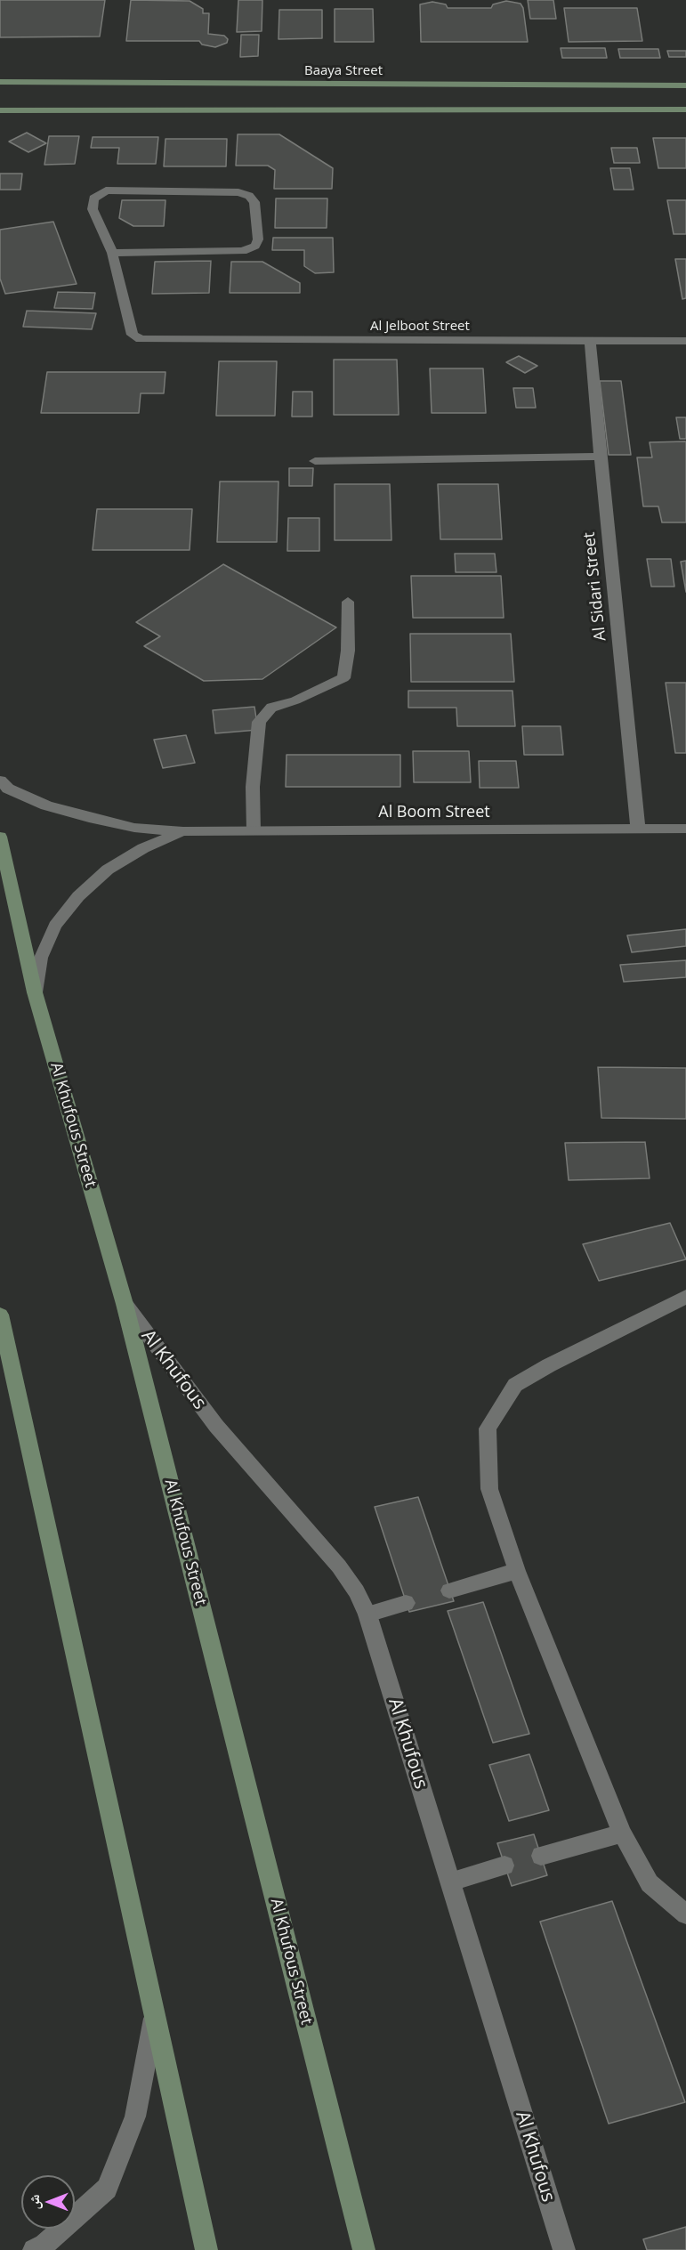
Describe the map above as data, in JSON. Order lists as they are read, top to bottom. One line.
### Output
{"streets":{"street":["Baaya Street","Al Jelboot Street","Al Sidari Street","Al Boom Street","Al Khufous Street","Al Khufous"]},"crossings":[["Al Jelboot Street","Al Sidari Street"],["Al Sidari Street","Al Boom Street"],["Al Boom Street","Al Khufous Street"],["Al Khufous Street","Al Khufous"]],"north":"left"}
